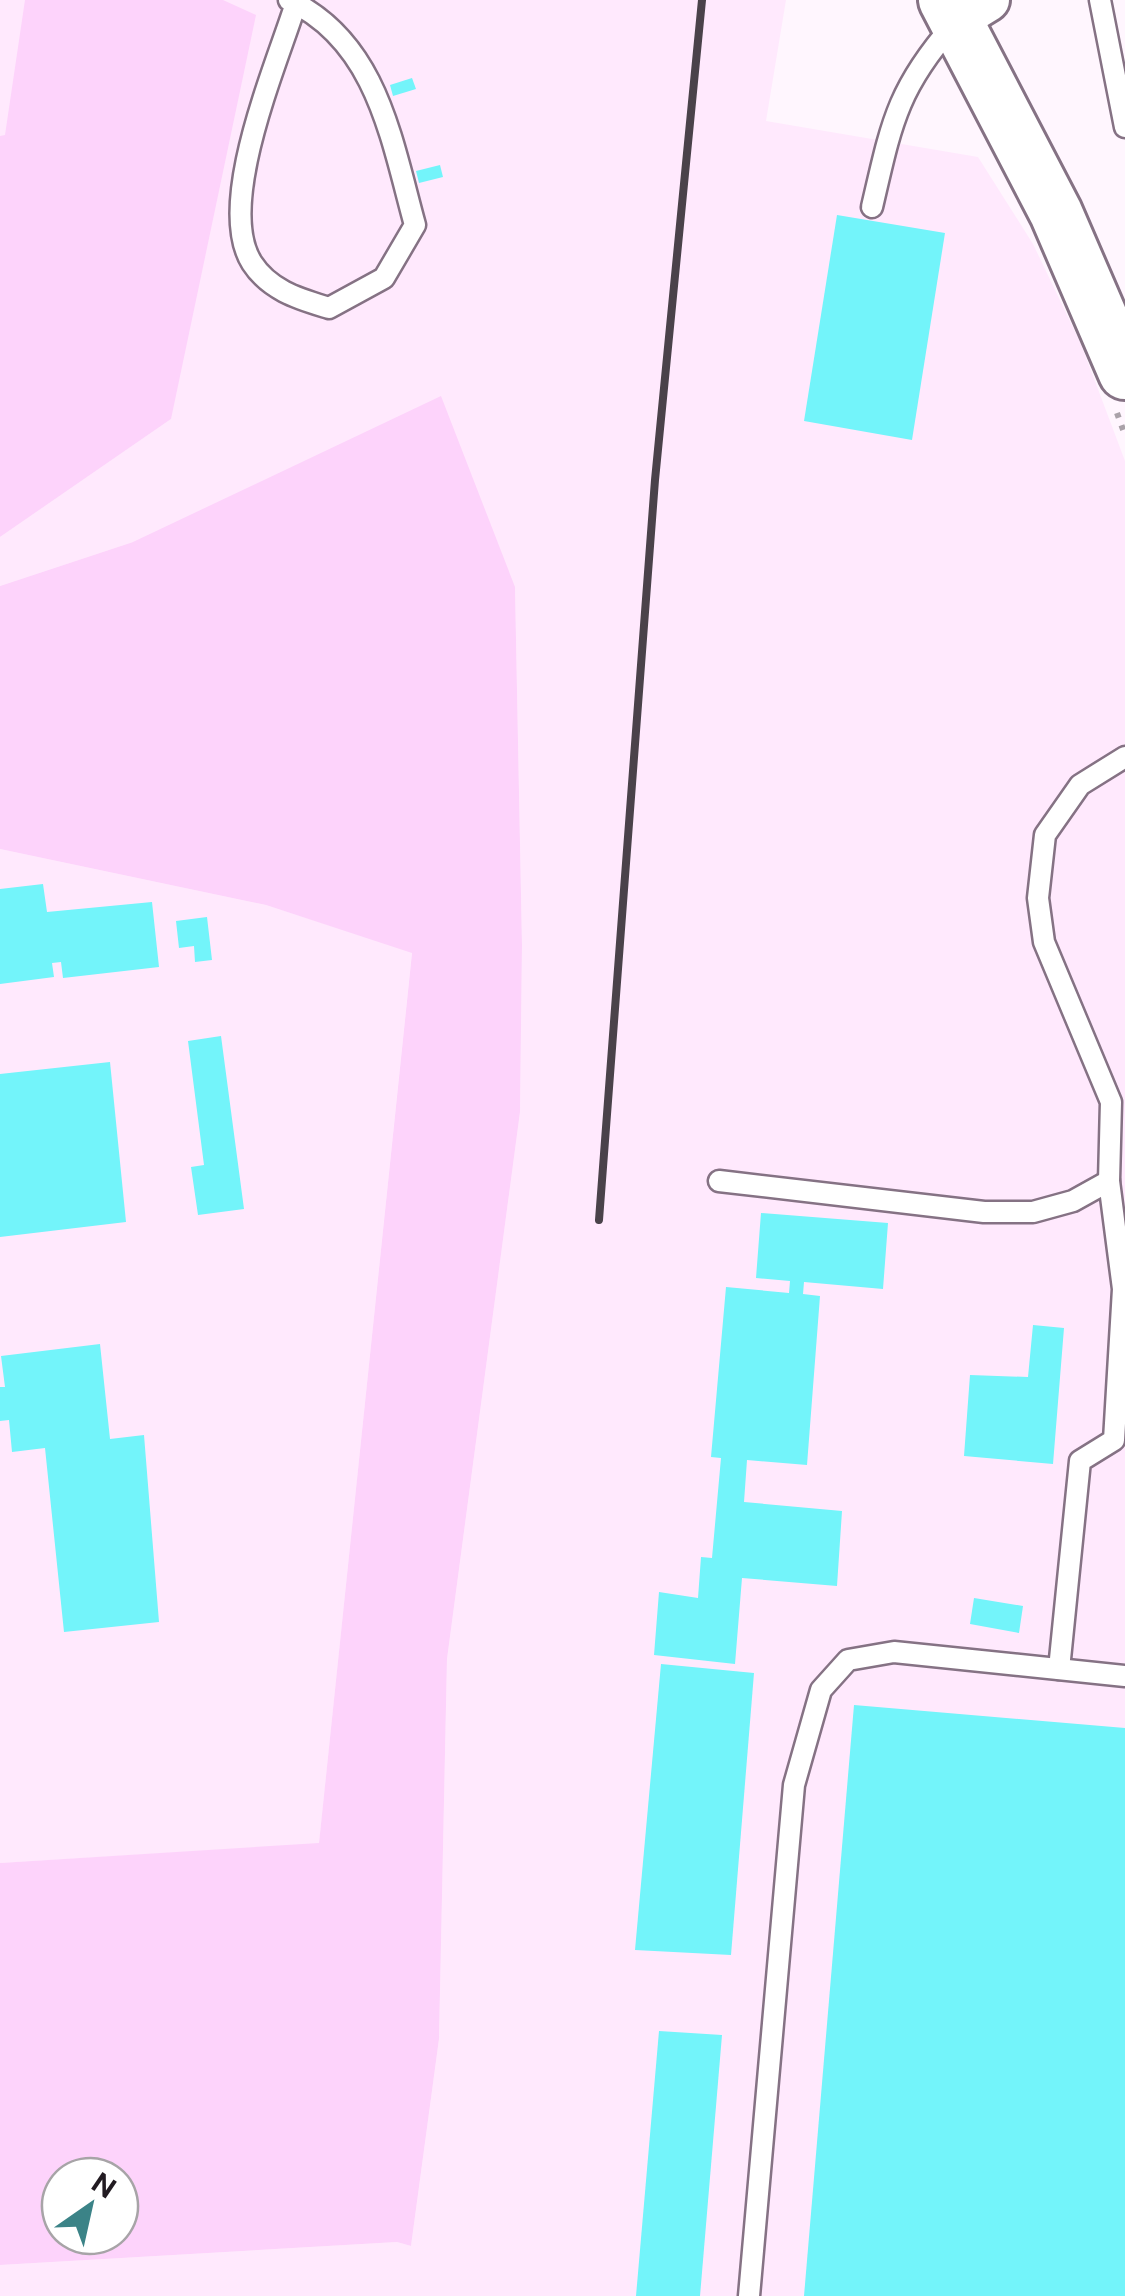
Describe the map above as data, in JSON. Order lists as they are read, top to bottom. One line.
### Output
{"north":"top right"}
